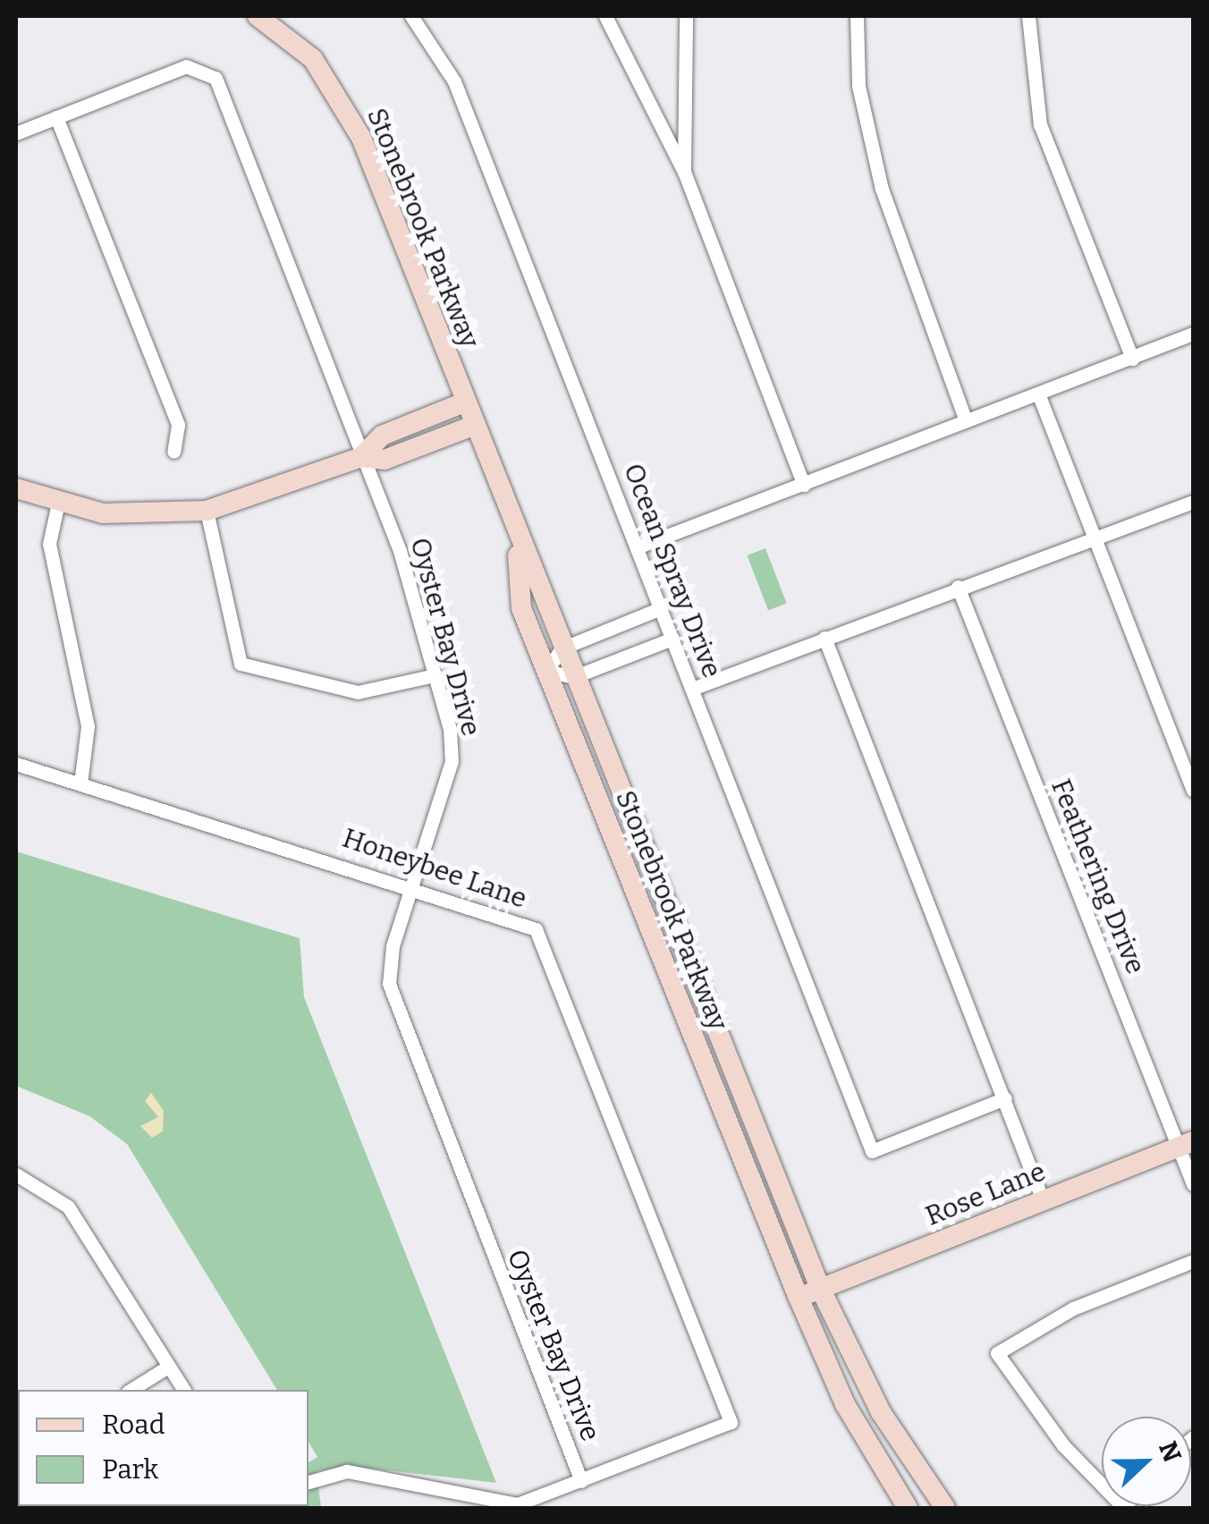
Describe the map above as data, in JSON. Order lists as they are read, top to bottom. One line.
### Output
{"streets":{"street":["Stonebrook Parkway","Ocean Spray Drive","Oyster Bay Drive","Honeybee Lane","Feathering Drive","Rose Lane"]},"crossings":[["Stonebrook Parkway","Rose Lane"],["Oyster Bay Drive","Honeybee Lane"],["Feathering Drive","Rose Lane"]],"legend":["Road","Park"],"north":"right"}
